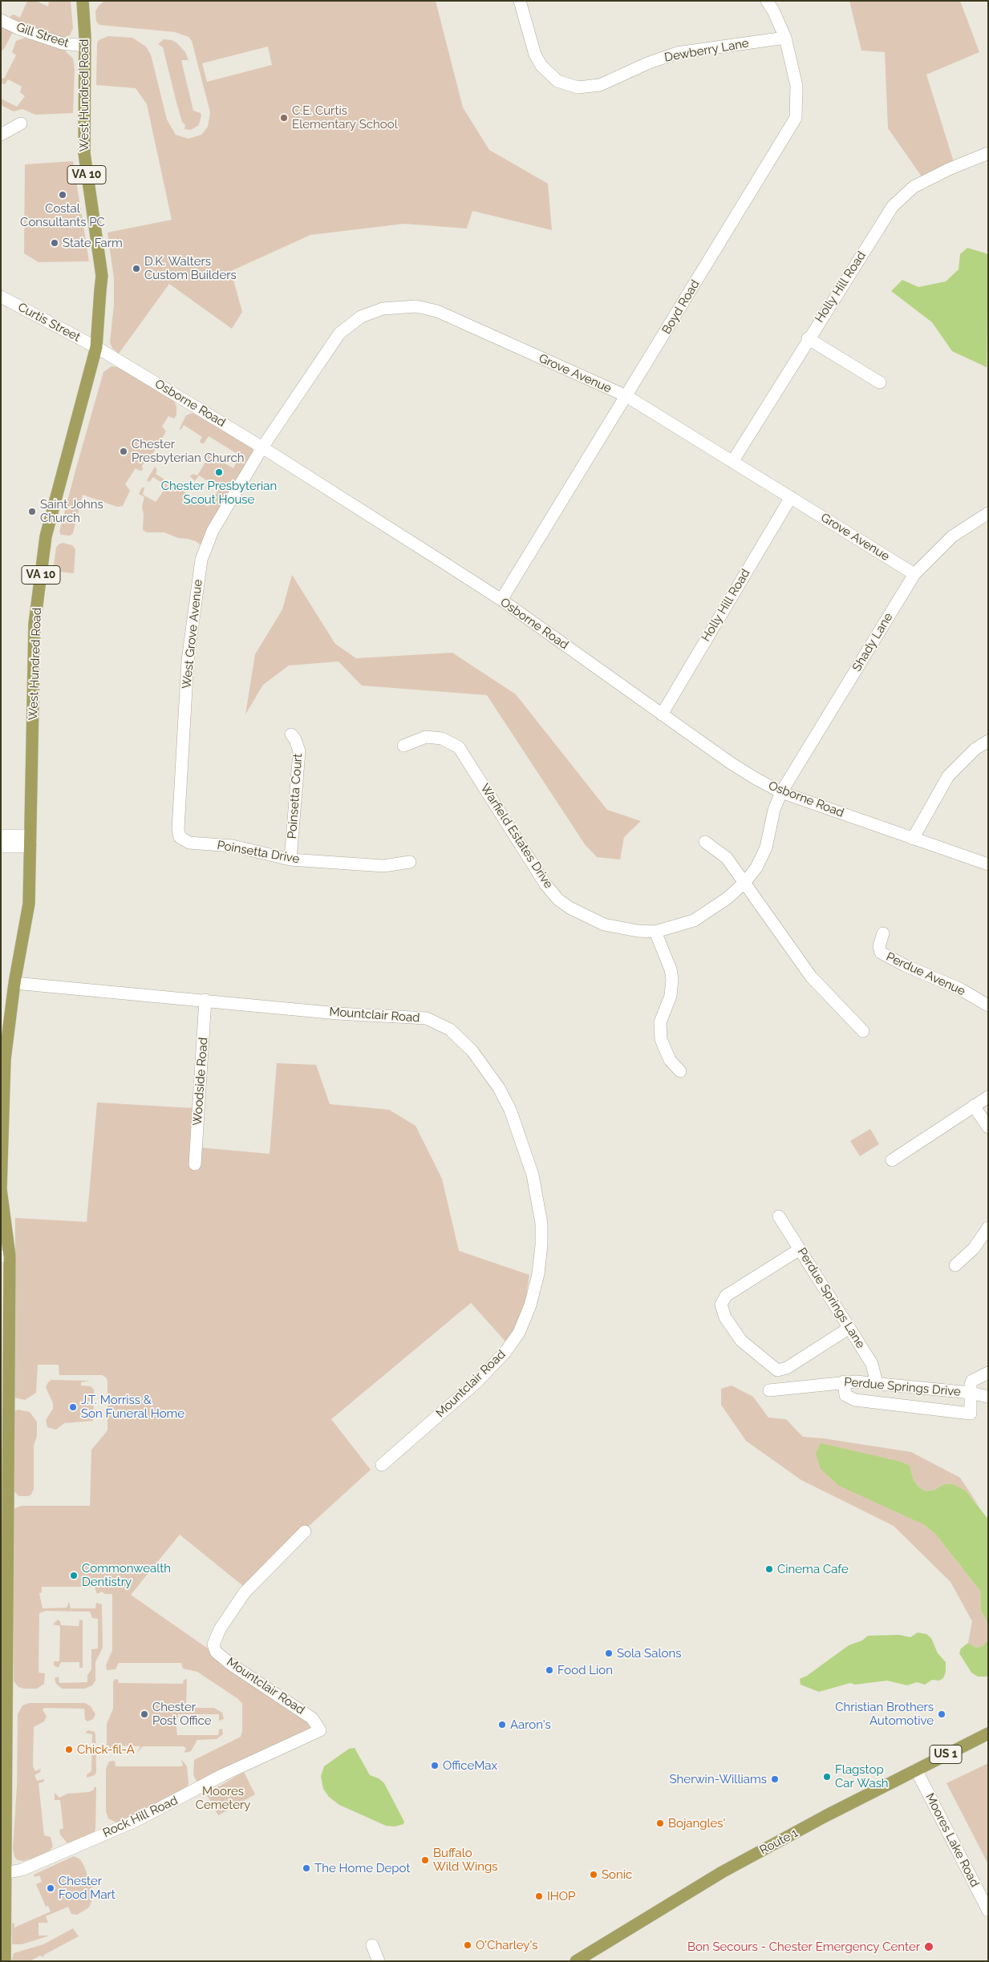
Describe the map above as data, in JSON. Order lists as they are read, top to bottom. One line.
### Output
{"streets":{"main road":["West Hundred Road","VA 10","US 1","Route 1"],"street":["Gill Street","Dewberry Lane","Holly Hill Road","Boyd Road","Curtis Street","Grove Avenue","Osborne Road","West Grove Avenue","Shady Lane","Poinsetta Court","Warfield Estates Drive","Poinsetta Drive","Perdue Avenue","Mountclair Road","Woodside Road","Perdue Springs Lane","Perdue Springs Drive","Rock Hill Road","Moores Lake Road"]},"crossings":[["Gill Street","West Hundred Road"],["Dewberry Lane","Boyd Road"],["West Hundred Road","Curtis Street"],["West Hundred Road","Osborne Road"],["West Hundred Road","Mountclair Road"],["West Hundred Road","Rock Hill Road"],["Holly Hill Road","Grove Avenue"],["Holly Hill Road","Osborne Road"],["Boyd Road","Grove Avenue"],["Boyd Road","Osborne Road"],["Curtis Street","Osborne Road"],["Grove Avenue","Osborne Road"],["Grove Avenue","West Grove Avenue"],["Grove Avenue","Shady Lane"],["Osborne Road","West Grove Avenue"],["Osborne Road","Shady Lane"],["Osborne Road","Warfield Estates Drive"],["West Grove Avenue","Poinsetta Drive"],["Shady Lane","Warfield Estates Drive"],["Poinsetta Court","Poinsetta Drive"],["Mountclair Road","Woodside Road"],["Mountclair Road","Rock Hill Road"],["Perdue Springs Lane","Perdue Springs Drive"],["Moores Lake Road","Route 1"]],"parks":["Moores Cemetery"],"places":["C.E. Curtis Elementary School","Costal Consultants PC","State Farm","D.K. Walters Custom Builders","Chester Presbyterian Church","Chester Presbyterian Scout House","Saint Johns Church","J.T. Morriss & Son Funeral Home","Cinema Cafe","Commonwealth Dentistry","Sola Salons","Food Lion","Chester Post Office","Christian Brothers Automotive","Aaron's","Chick-fil-A","OfficeMax","Flagstop Car Wash","Sherwin-Williams","Bojangles'","Buffalo Wild Wings","The Home Depot","Sonic","Chester Food Mart","IHOP","O'Charley's","Bon Secours - Chester Emergency Center"]}
